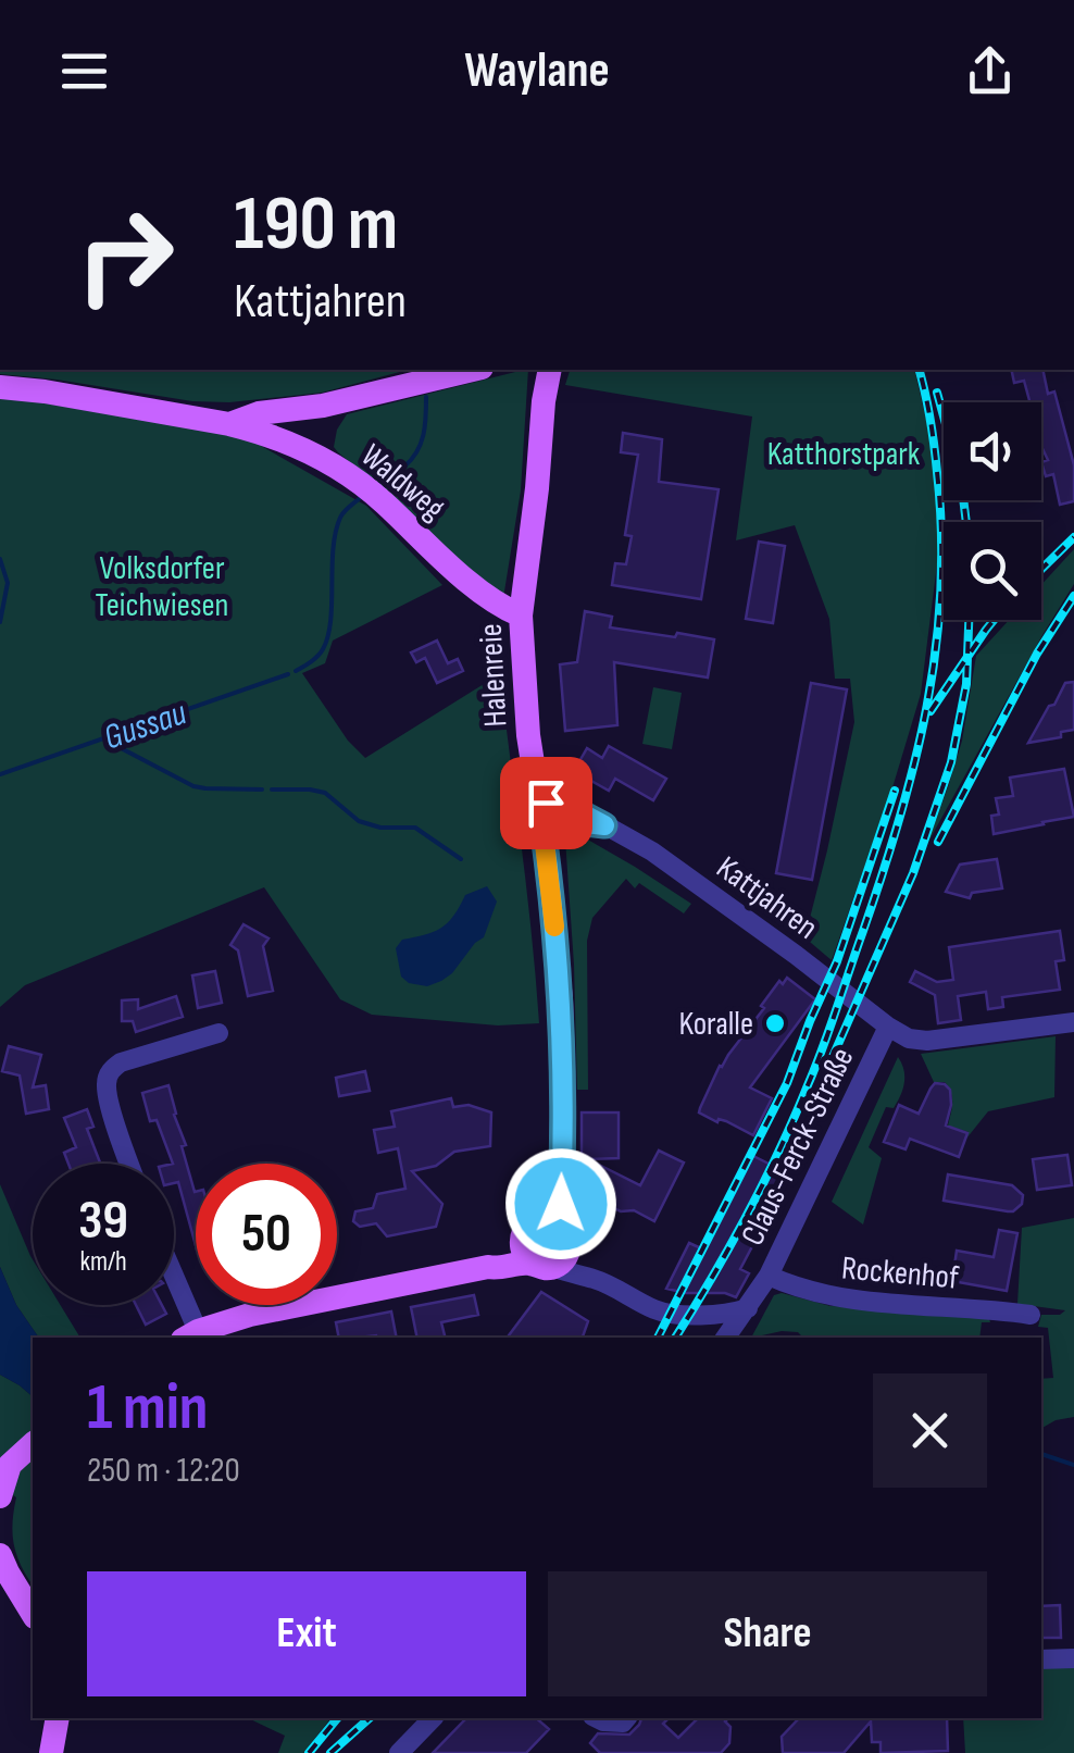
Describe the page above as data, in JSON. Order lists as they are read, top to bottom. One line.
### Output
{"streets":{"main road":["Waldweg","Halenreie"],"street":["Kattjahren","Claus-Ferck-Straße","Rockenhof"]},"crossings":[["Waldweg","Halenreie"],["Halenreie","Kattjahren"],["Kattjahren","Claus-Ferck-Straße"],["Claus-Ferck-Straße","Rockenhof"]],"water":["Gussau"],"parks":["Katthorstpark","Volksdorfer Teichwiesen"],"places":["Koralle"],"page":{"header":"Waylane","turn":["190 m","Kattjahren"],"speed":"39 km/h","limit":"50","heading":["1 min","250 m · 12:20"],"buttons":["Exit","Share"]}}
